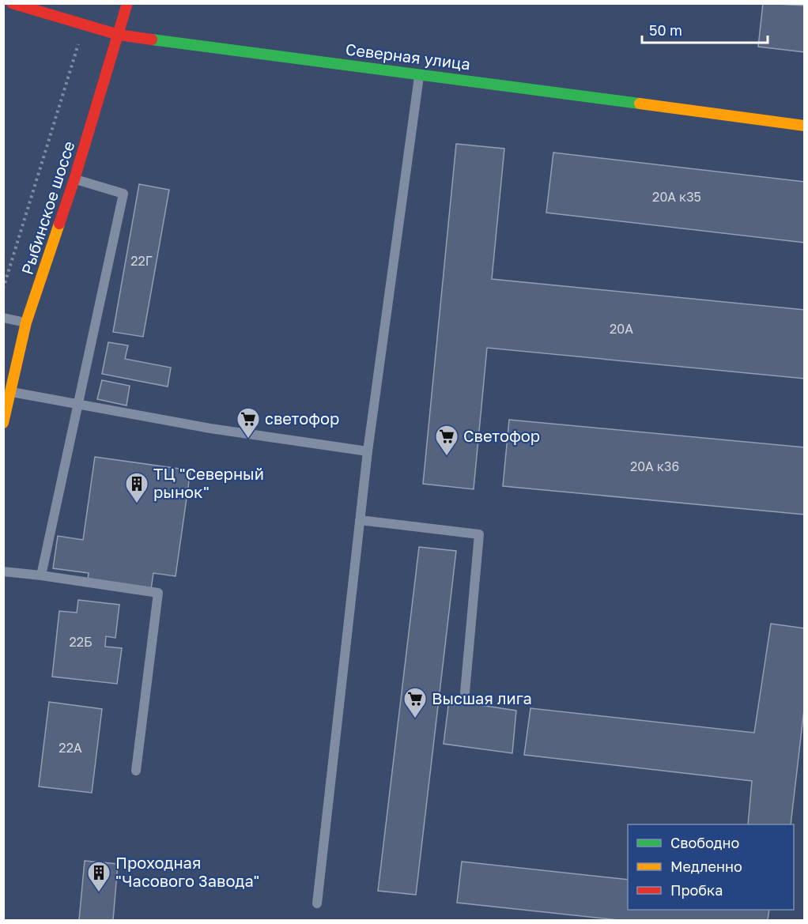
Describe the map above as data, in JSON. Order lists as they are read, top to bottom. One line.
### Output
{"streets":{"street":["Северная улица","Рыбинское шоссе"]},"crossings":[["Северная улица","Рыбинское шоссе"]],"places":{"supermarket":["светофор","Светофор","Высшая лига"],"building":["ТЦ \"Северный рынок\"","Проходная \"Часового 3авода\""]},"house_numbers":["20А к35","22Г","20А","20А к36","22Б","22А"],"legend":["Свободно","Медленно","Пробка"],"scale_bar":"50 m"}
